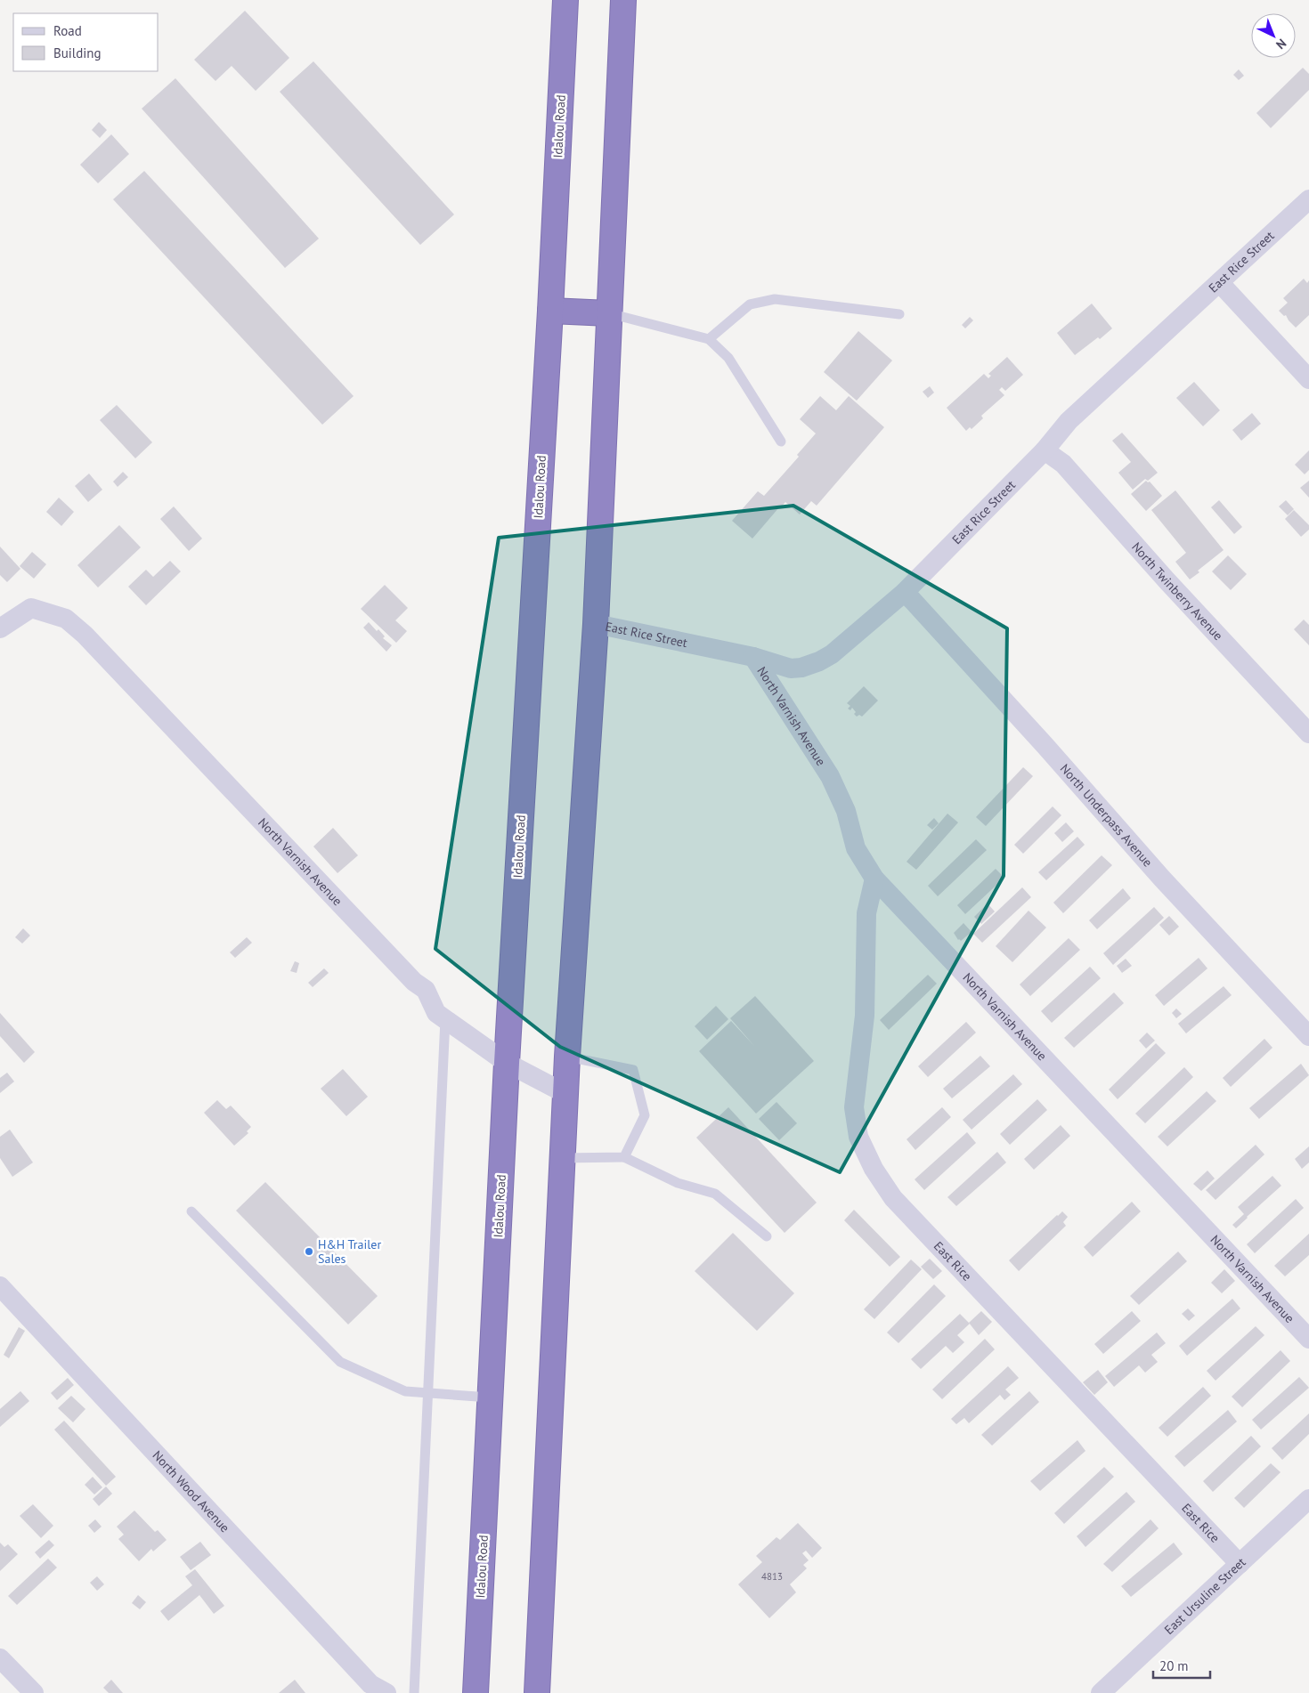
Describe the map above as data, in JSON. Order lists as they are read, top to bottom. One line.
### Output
{"streets":{"highway":["Idalou Road"],"street":["East Rice Street","North Twinberry Avenue","North Varnish Avenue","North Underpass Avenue","East Rice","North Wood Avenue","East Ursuline Street"]},"crossings":[["Idalou Road","North Varnish Avenue"],["East Rice Street","North Twinberry Avenue"],["East Rice Street","North Varnish Avenue"],["East Rice Street","North Underpass Avenue"],["North Varnish Avenue","East Rice"],["East Rice","East Ursuline Street"]],"places":["H&H Trailer Sales"],"house_numbers":["4813"],"legend":["Road","Building"],"scale_bar":"20 m","north":"bottom right"}
